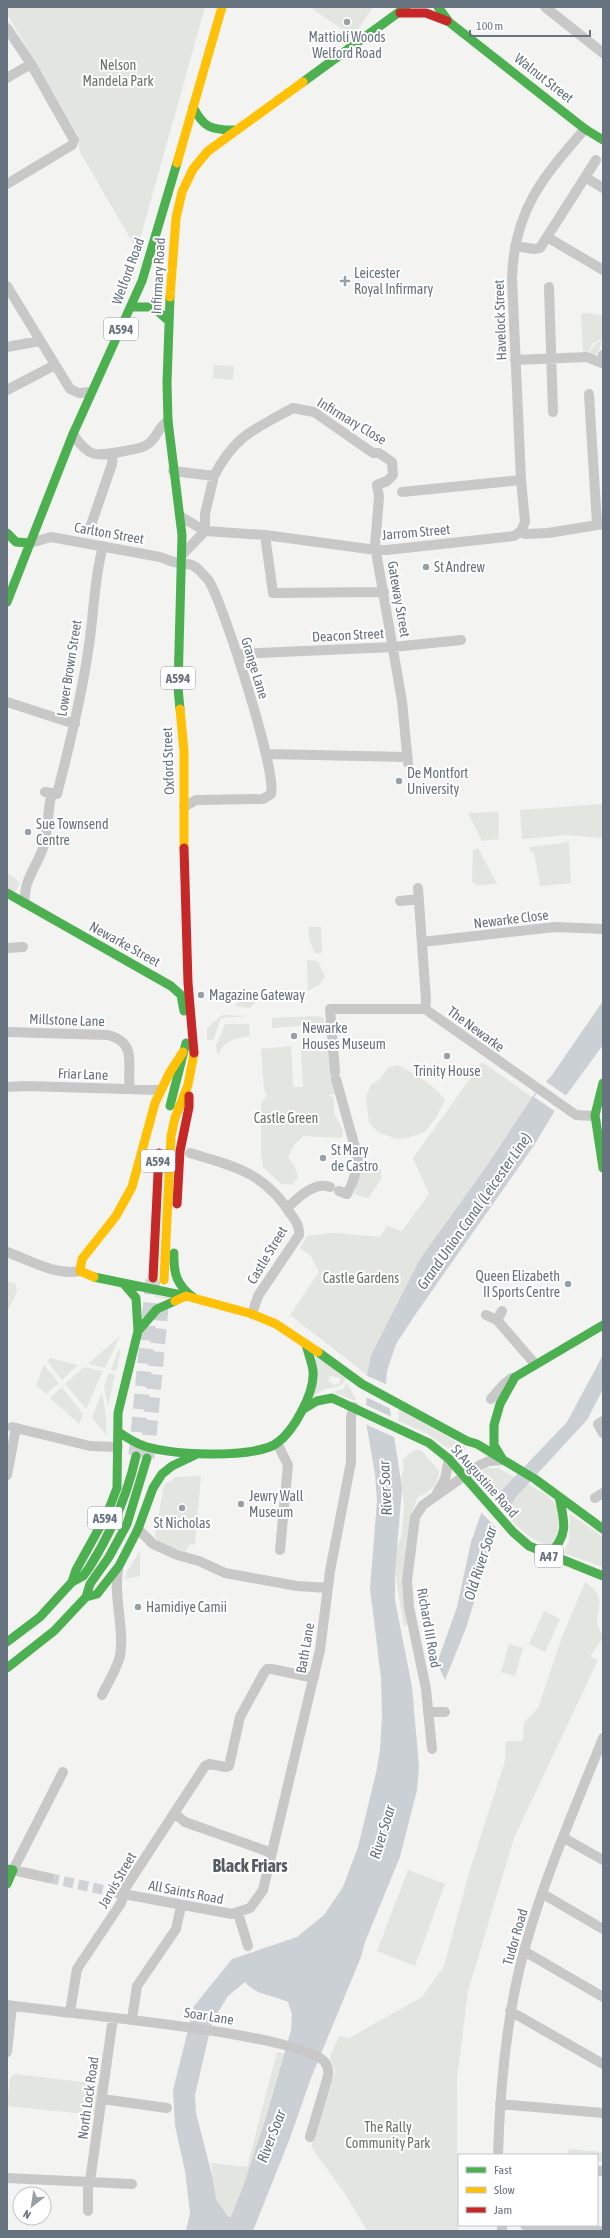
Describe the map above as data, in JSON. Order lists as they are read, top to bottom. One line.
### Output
{"streets":{"main road":["Walnut Street","Welford Road","Infirmary Road","A594","Oxford Street","Newarke Street","St Augustine Road","A47"],"street":["Havelock Street","Infirmary Close","Jarrom Street","Carlton Street","Gateway Street","Deacon Street","Lower Brown Street","Grange Lane","Newarke Close","Millstone Lane","The Newarke","Friar Lane","Castle Street","Richard III Road","Bath Lane","Jarvis Street","All Saints Road","Tudor Road","Soar Lane","North Lock Road"]},"crossings":[["Walnut Street","Havelock Street"],["Walnut Street","A594"],["Welford Road","A594"],["Welford Road","Carlton Street"],["Infirmary Road","A594"],["Havelock Street","Jarrom Street"],["A594","Jarrom Street"],["A594","Carlton Street"],["A594","Grange Lane"],["A594","Oxford Street"],["A594","Newarke Street"],["A594","Friar Lane"],["A594","Castle Street"],["A594","St Augustine Road"],["Infirmary Close","Gateway Street"],["Jarrom Street","Gateway Street"],["Carlton Street","Lower Brown Street"],["Carlton Street","Grange Lane"],["Carlton Street","Oxford Street"],["Gateway Street","Deacon Street"],["Gateway Street","Grange Lane"],["Deacon Street","Grange Lane"],["Lower Brown Street","Newarke Street"],["Grange Lane","Oxford Street"],["Oxford Street","Newarke Street"],["Millstone Lane","Friar Lane"],["The Newarke","Castle Street"],["St Augustine Road","Richard III Road"],["St Augustine Road","Bath Lane"],["Bath Lane","Jarvis Street"],["Bath Lane","All Saints Road"],["Jarvis Street","All Saints Road"],["Jarvis Street","Soar Lane"],["Soar Lane","North Lock Road"]],"districts":["Black Friars"],"water":["Grand Union Canal (Leicester Line)","River Soar","Old River Soar"],"parks":["Nelson Mandela Park","Castle Green","Castle Gardens","The Rally Community Park"],"places":{"other":["Mattioli Woods Welford Road","St Andrew","De Montfort University","Sue Townsend Centre","Magazine Gateway","Newarke Houses Museum","Trinity House","St Mary de Castro","Queen Elizabeth II Sports Centre","Jewry Wall Museum","St Nicholas","Hamidiye Camii"],"health":["Leicester Royal Infirmary"]},"legend":["Fast","Slow","Jam"],"scale_bar":"100 m","north":"bottom left"}
